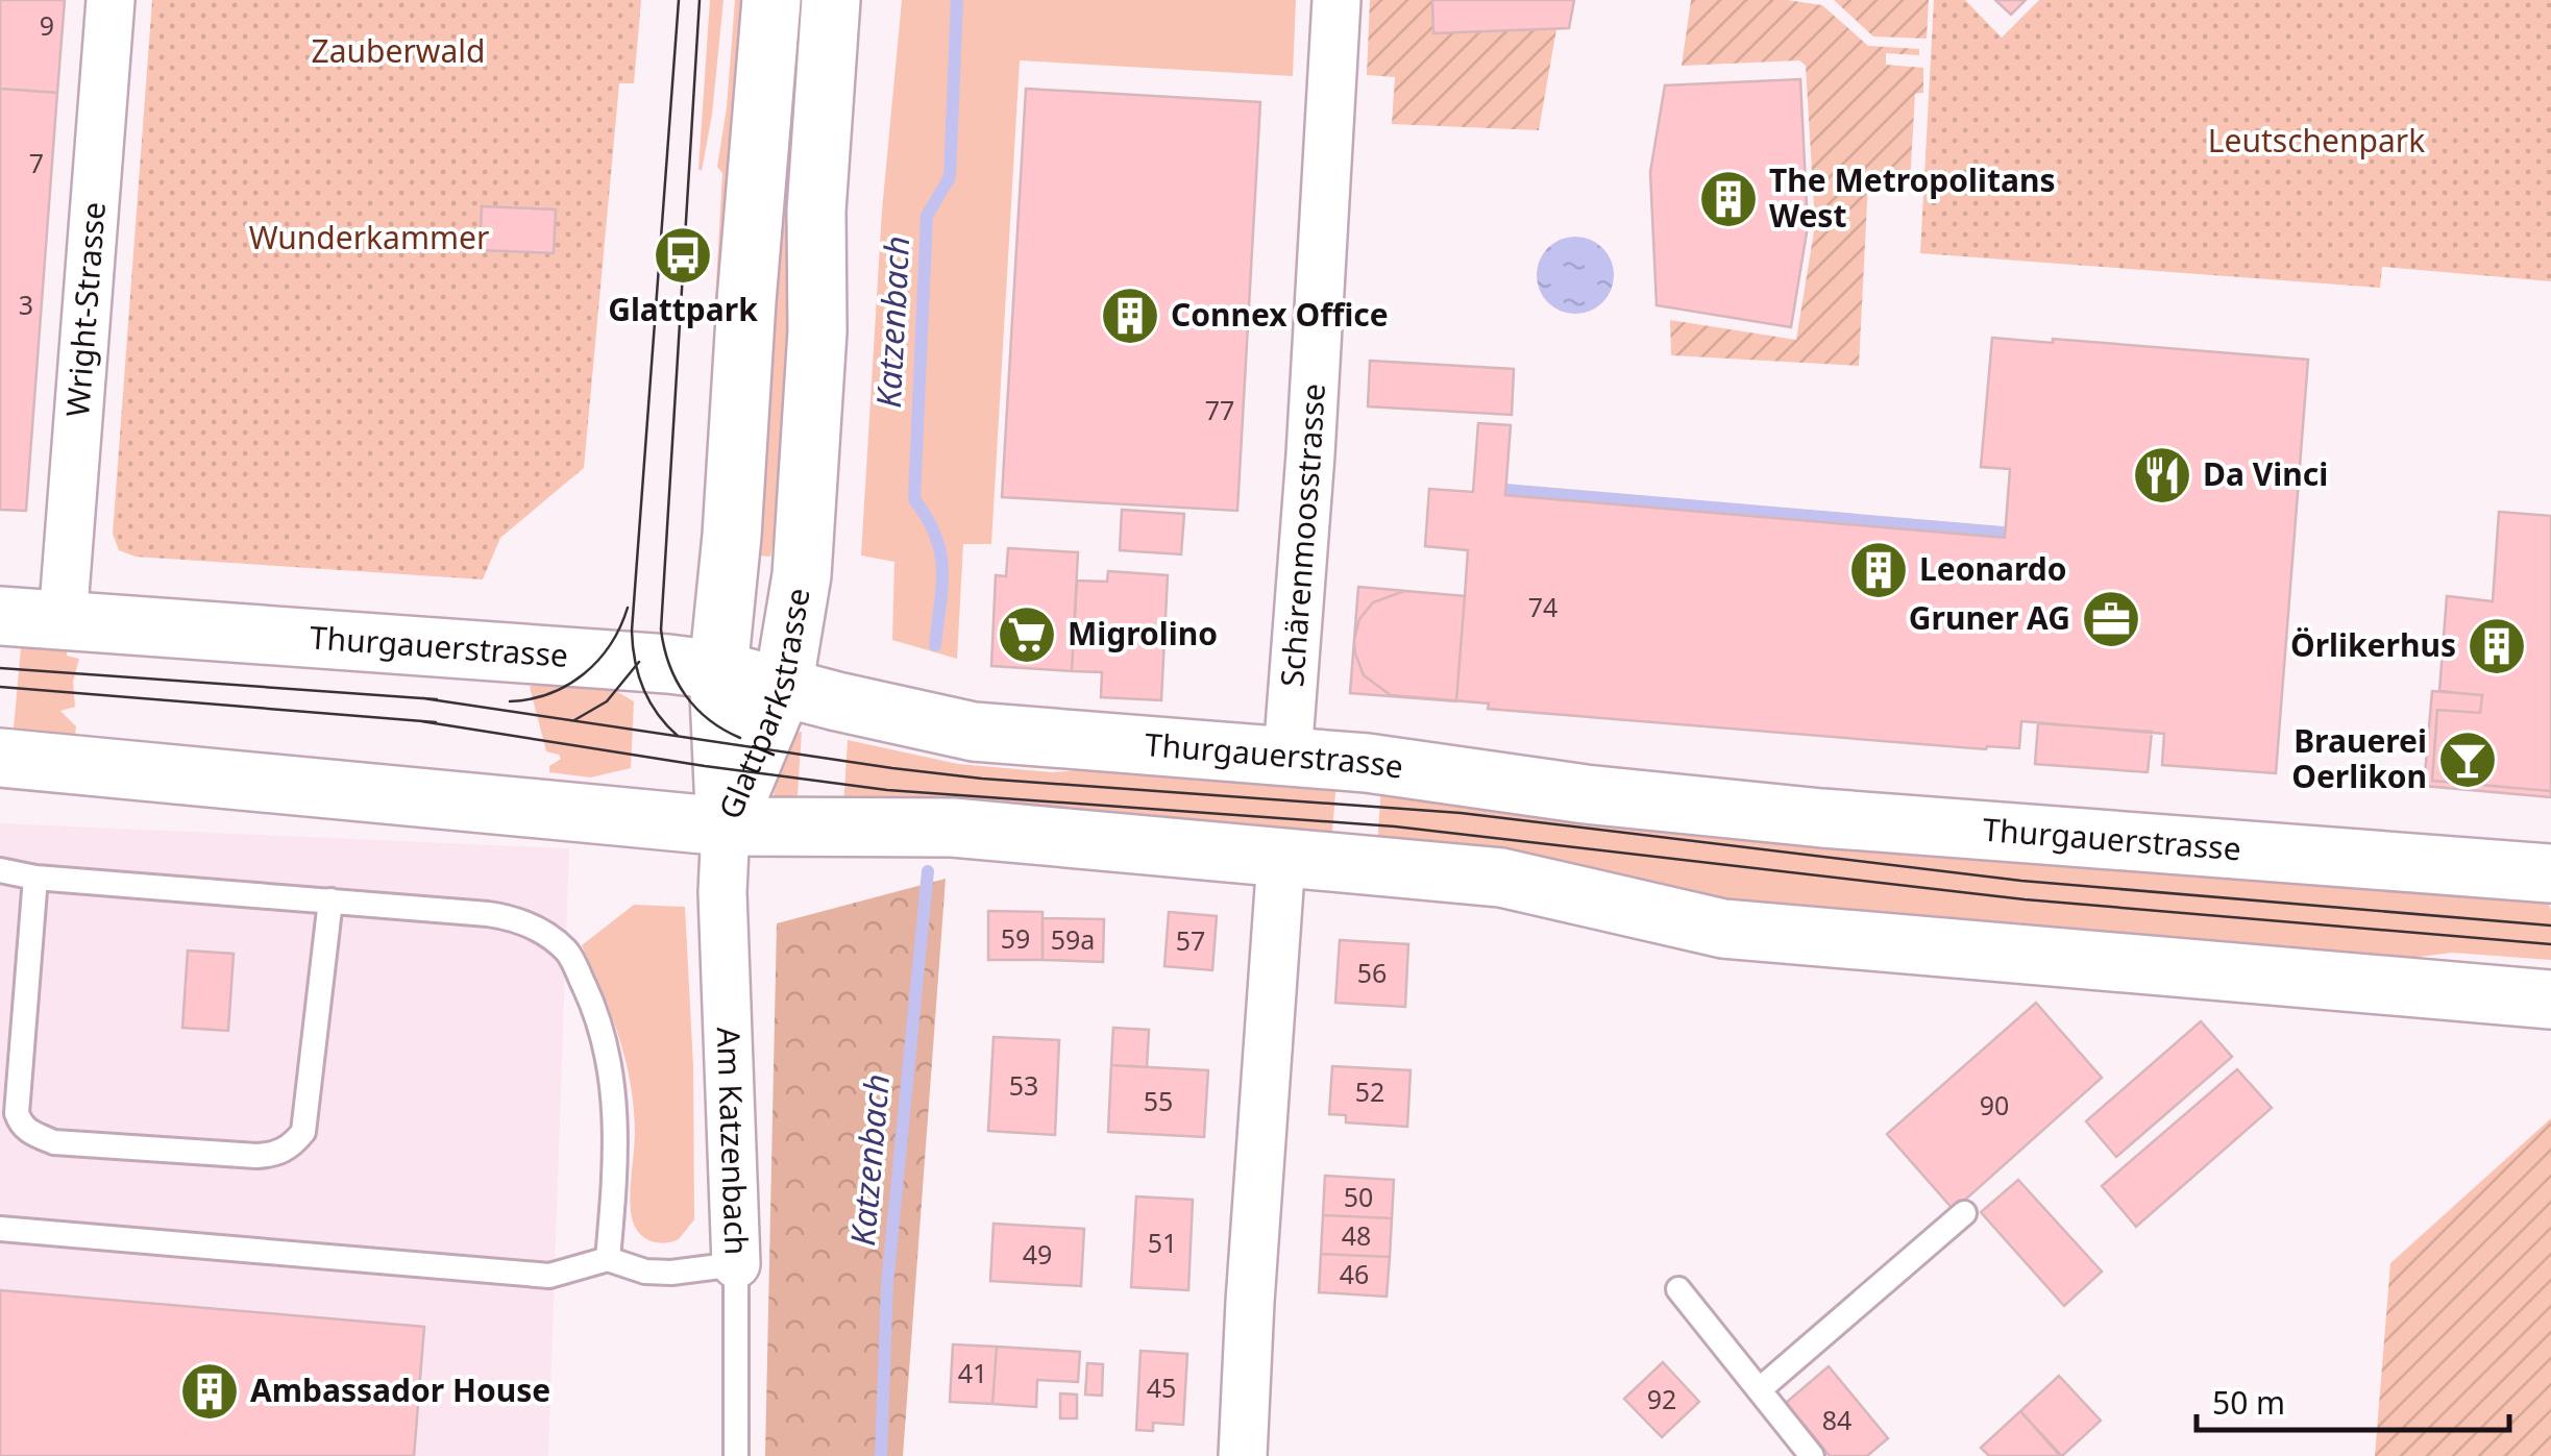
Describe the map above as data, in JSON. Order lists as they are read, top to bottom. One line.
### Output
{"streets":{"main road":["Thurgauerstrasse","Glattparkstrasse"],"street":["Wright-Strasse","Schärenmoosstrasse","Am Katzenbach"]},"crossings":[["Wright-Strasse","Thurgauerstrasse"],["Schärenmoosstrasse","Thurgauerstrasse"],["Thurgauerstrasse","Glattparkstrasse"],["Glattparkstrasse","Am Katzenbach"]],"water":["Katzenbach"],"parks":["Zauberwald","Leutschenpark","Wunderkammer"],"places":{"building":["The Metropolitans West","Connex Office","Leonardo","Örlikerhus","Ambassador House"],"bus stop":["Glattpark"],"restaurant":["Da Vinci"],"office":["Gruner AG"],"supermarket":["Migrolino"],"bar":["Brauerei Oerlikon"]},"house_numbers":["9","7","3","77","74","59","59a","57","56","53","52","55","90","50","48","51","49","46","41","45","92","84"],"scale_bar":"50 m"}
